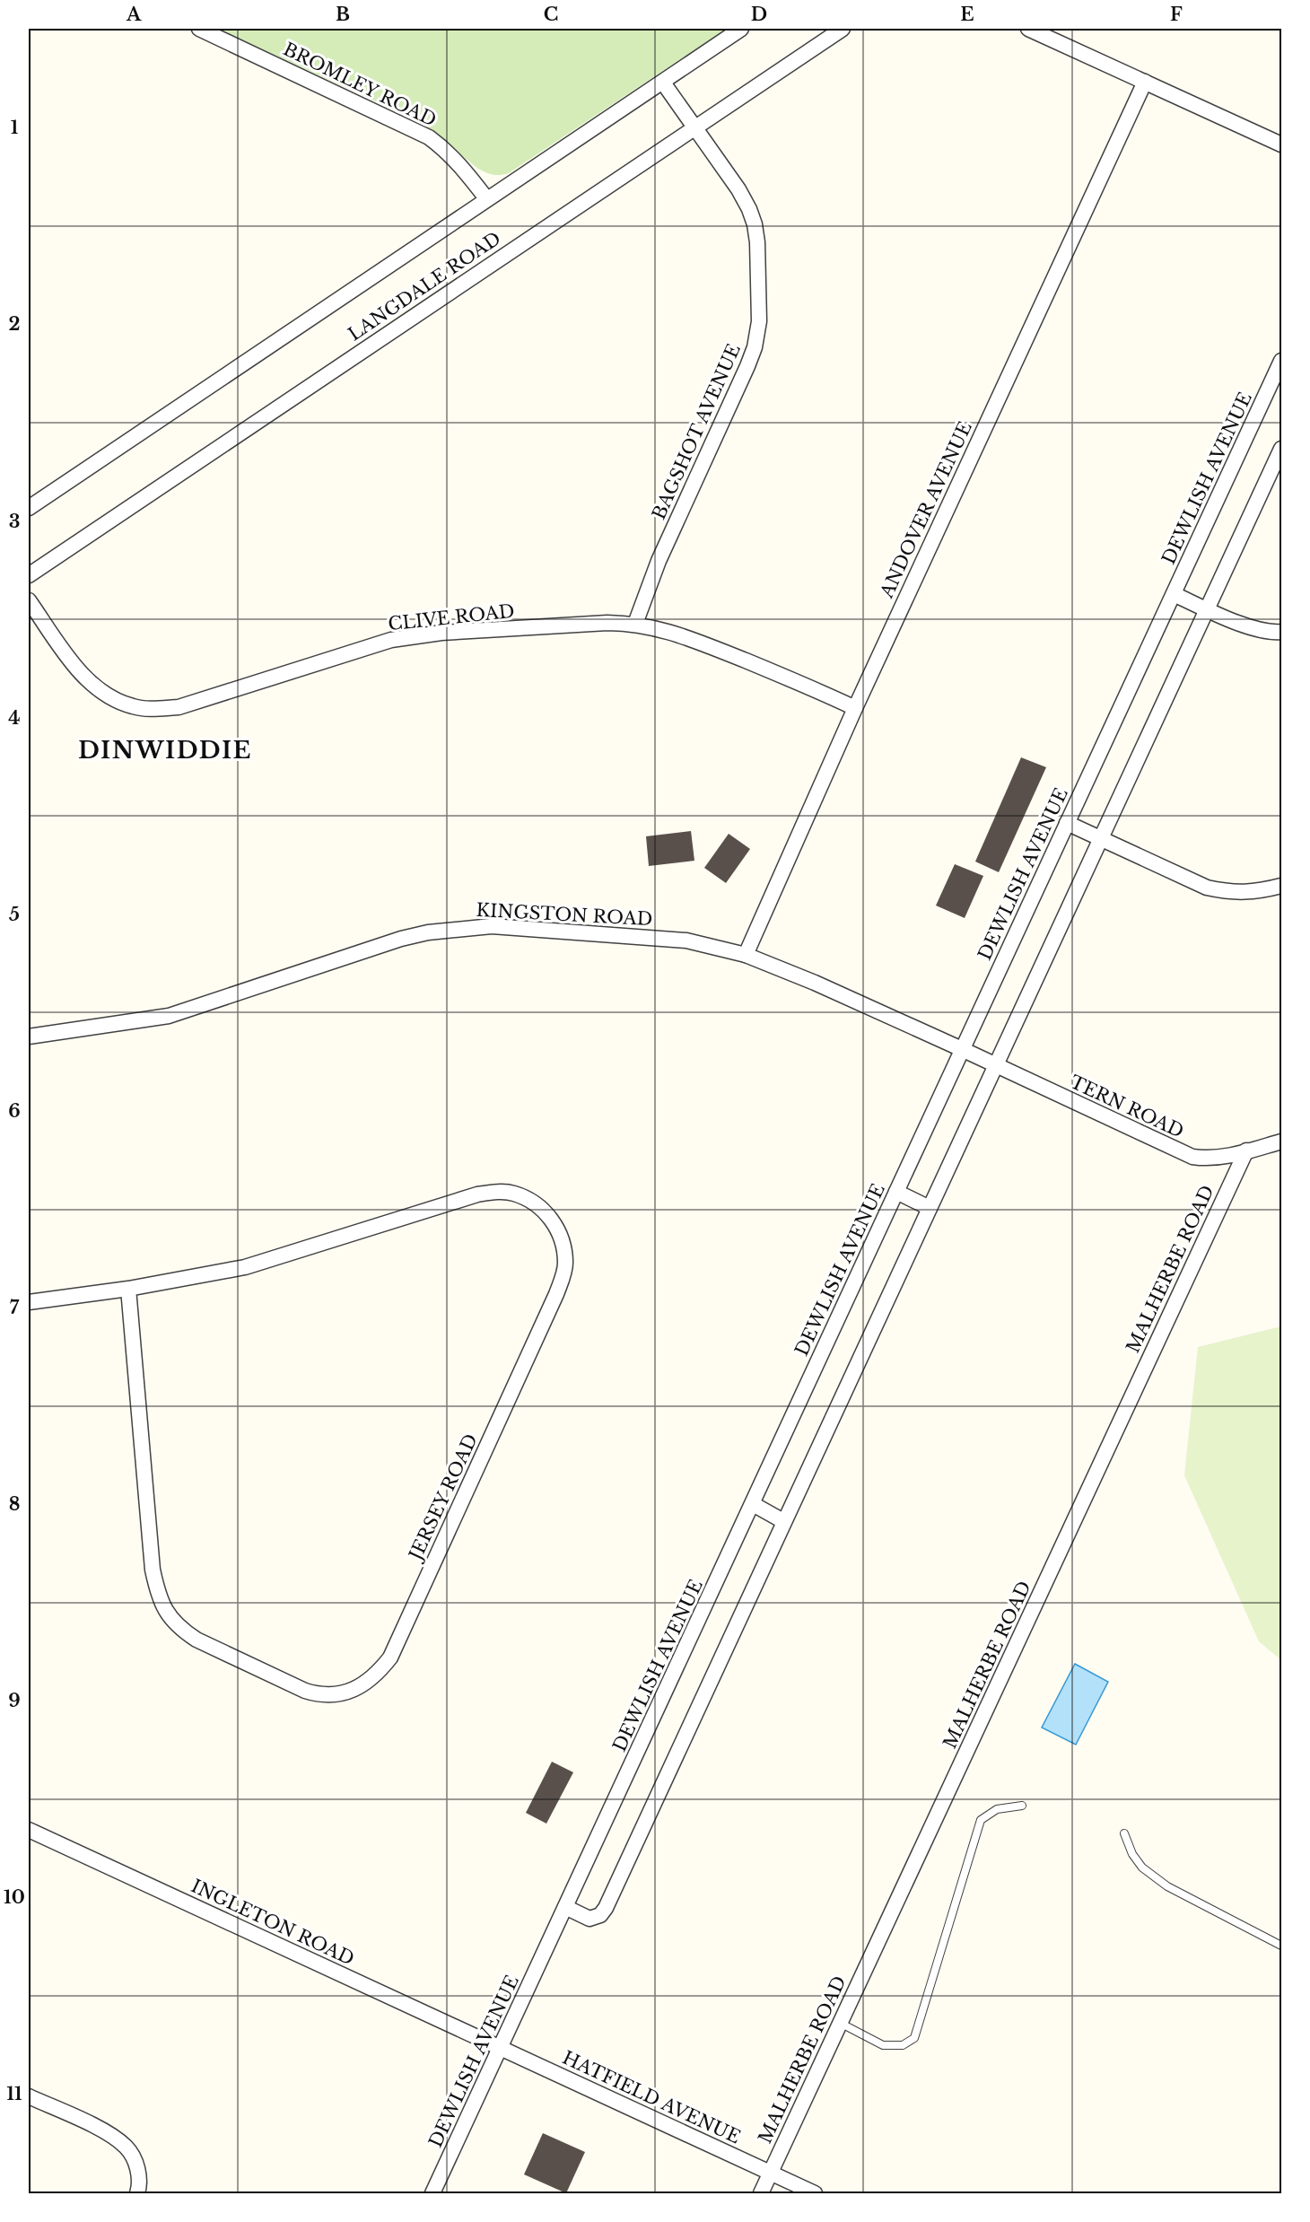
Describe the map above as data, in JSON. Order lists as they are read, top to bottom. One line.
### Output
{"streets":{"street":["BROMLEY ROAD","LANGDALE ROAD","BAGSHOT AVENUE","DEWLISH AVENUE","ANDOVER AVENUE","CLIVE ROAD","KINGSTON ROAD","TERN ROAD","MALHERBE ROAD","JERSEY ROAD","INGLETON ROAD","HATFIELD AVENUE"]},"crossings":[["LANGDALE ROAD","BAGSHOT AVENUE"],["BAGSHOT AVENUE","CLIVE ROAD"],["DEWLISH AVENUE","KINGSTON ROAD"],["DEWLISH AVENUE","TERN ROAD"],["DEWLISH AVENUE","INGLETON ROAD"],["DEWLISH AVENUE","HATFIELD AVENUE"],["ANDOVER AVENUE","CLIVE ROAD"],["ANDOVER AVENUE","KINGSTON ROAD"],["KINGSTON ROAD","TERN ROAD"],["TERN ROAD","MALHERBE ROAD"],["MALHERBE ROAD","HATFIELD AVENUE"],["INGLETON ROAD","HATFIELD AVENUE"]],"districts":["DINWIDDIE"],"grid":{"columns":["A","B","C","D","E","F"],"rows":["1","2","3","4","5","6","7","8","9","10","11"]}}
